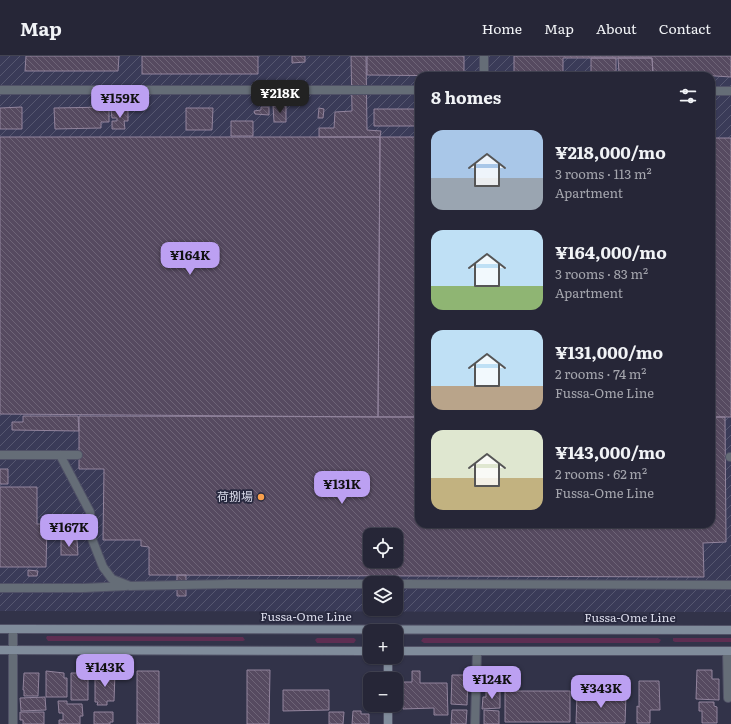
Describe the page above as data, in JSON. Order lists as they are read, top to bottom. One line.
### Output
{"streets":{"main road":["Fussa-Ome Line"]},"places":["荷捌場"],"page":{"header":"Map","nav":["Home","Map","About","Contact"],"heading":"8 homes","price":["¥218K","¥159K","¥164K","¥131K","¥167K","¥143K","¥124K","¥343K"],"list":[{"name":"¥218,000/mo","note":"3 rooms · 113 m² · Apartment"},{"name":"¥164,000/mo","note":"3 rooms · 83 m² · Apartment"},{"name":"¥131,000/mo","note":"2 rooms · 74 m² · Fussa-Ome Line"},{"name":"¥143,000/mo","note":"2 rooms · 62 m² · Fussa-Ome Line"}],"map_buttons":["+","−"]}}
